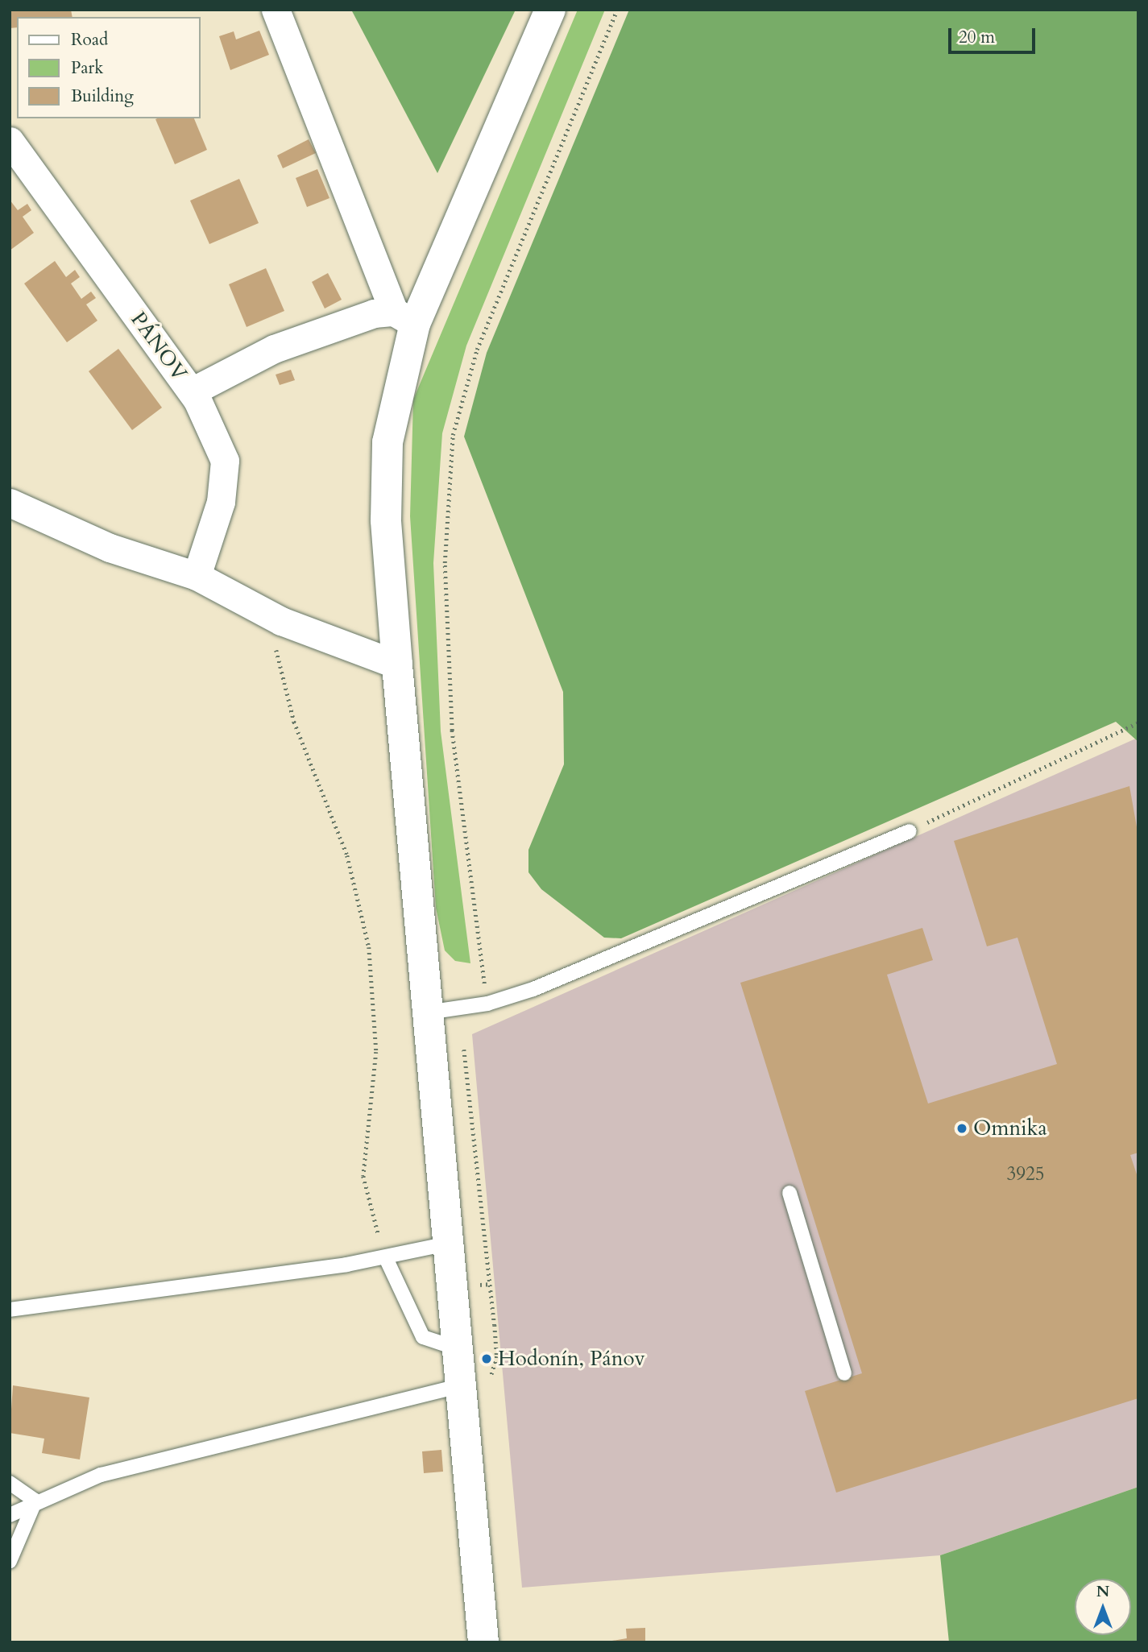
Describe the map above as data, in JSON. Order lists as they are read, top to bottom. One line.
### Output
{"streets":{"street":["PÁNOV"]},"places":["Omnika","Hodonín, Pánov"],"house_numbers":["3925"],"legend":["Road","Park","Building"],"scale_bar":"20 m","north":"top"}
